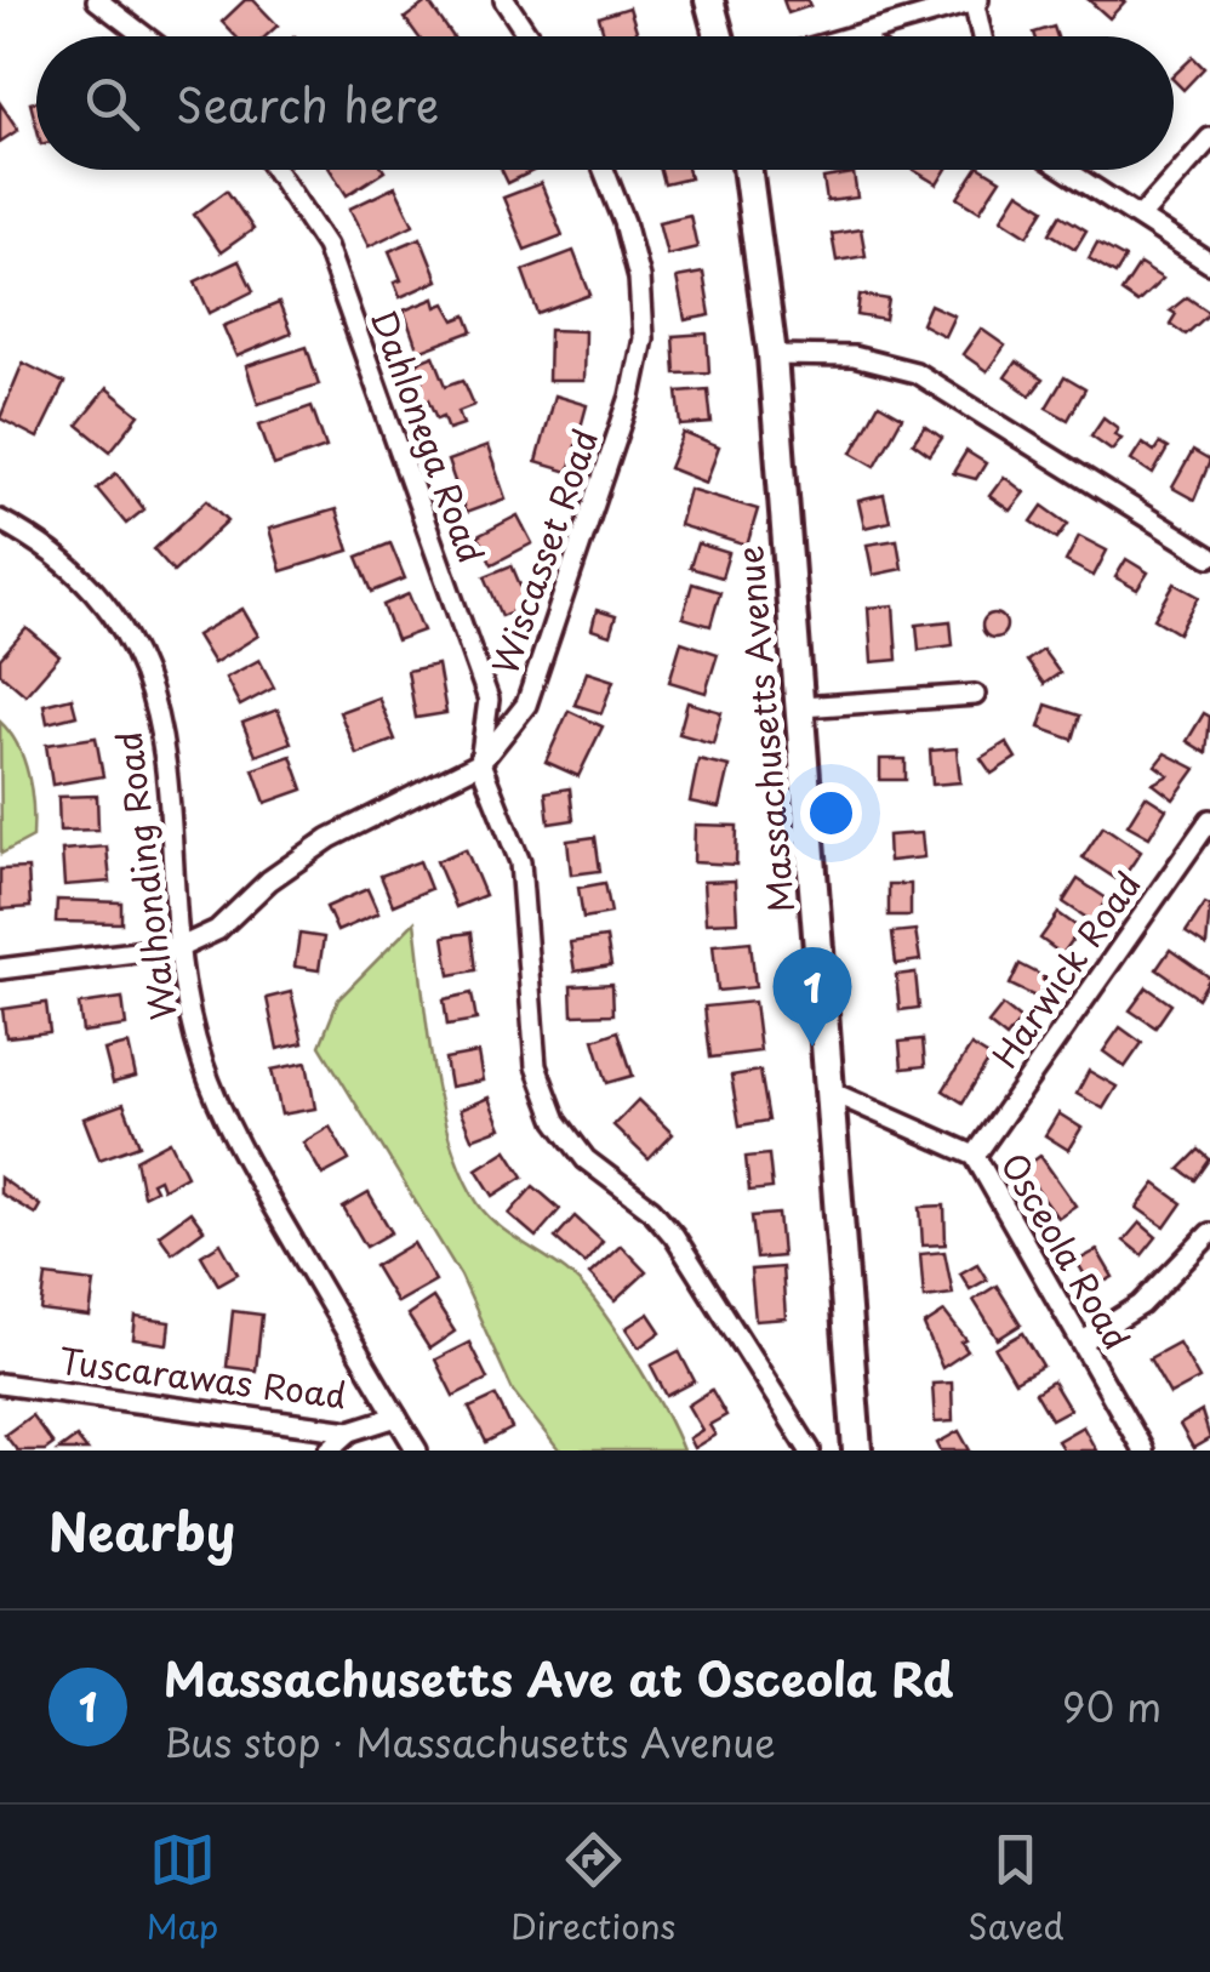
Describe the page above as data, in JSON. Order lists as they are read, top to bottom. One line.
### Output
{"streets":{"main road":["Massachusetts Avenue"],"street":["Dahlonega Road","Wiscasset Road","Walhonding Road","Harwick Road","Osceola Road","Tuscarawas Road"]},"crossings":[["Dahlonega Road","Wiscasset Road"],["Wiscasset Road","Walhonding Road"],["Massachusetts Avenue","Osceola Road"],["Walhonding Road","Tuscarawas Road"],["Harwick Road","Osceola Road"]],"page":{"search":"Search here","pins":"1","heading":"Nearby","list":[{"mark":"1","name":"Massachusetts Ave at Osceola Rd","note":"Bus stop · Massachusetts Avenue","value":"90 m"}],"nav":["Map","Directions","Saved"]}}
